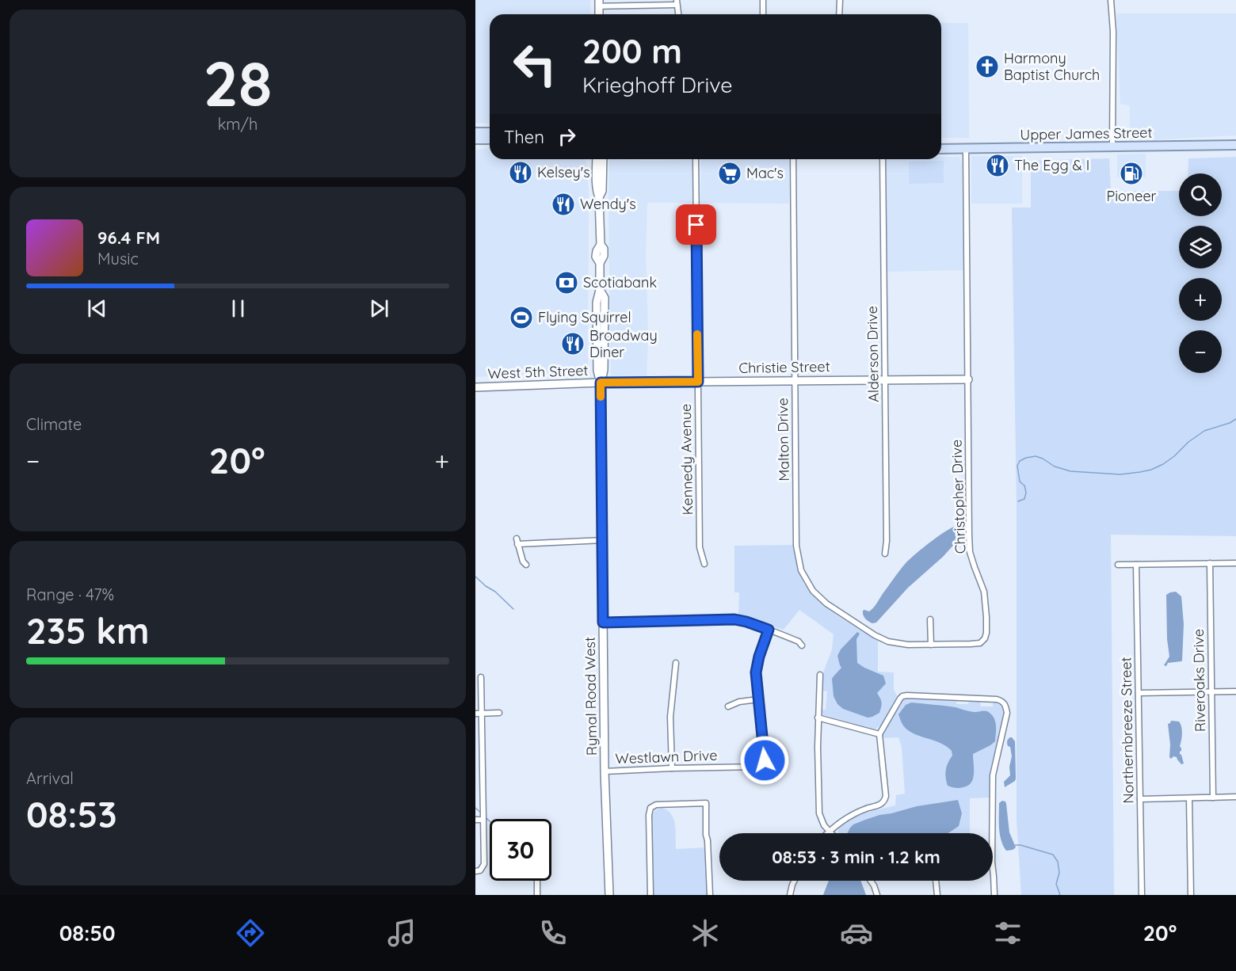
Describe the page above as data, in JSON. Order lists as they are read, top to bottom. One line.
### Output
{"streets":{"main road":["Upper James Street","Christie Street","West 5th Street","Rymal Road West"],"street":["Alderson Drive","Malton Drive","Kennedy Avenue","Christopher Drive","Riveroaks Drive","Northernbreeze Street","Westlawn Drive"]},"crossings":[["Upper James Street","Christopher Drive"],["Alderson Drive","Christie Street"],["Christie Street","West 5th Street"],["Christie Street","Malton Drive"],["Christie Street","Kennedy Avenue"],["Christie Street","Christopher Drive"],["Christie Street","Rymal Road West"],["West 5th Street","Rymal Road West"],["Malton Drive","Christopher Drive"],["Rymal Road West","Westlawn Drive"]],"places":{"church":["Harmony Baptist Church"],"restaurant":["The Egg & I","Kelsey's","Wendy's","Broadway Diner"],"supermarket":["Mac's"],"fuel station":["Pioneer"],"bank":["Scotiabank"],"sports":["Flying Squirrel"]},"page":{"tile":[["28","km/h"],"Climate",["Range · 47%","235 km"],["Arrival","08:53"]],"turn":["200 m","Krieghoff Drive"],"then":"Then","map_buttons":["+","−"],"song":["96.4 FM","Music"],"heat":["−","20°","+"],"limit":"30","trip":"08:53 · 3 min · 1.2 km","tabs":["08:50","20°"]}}
